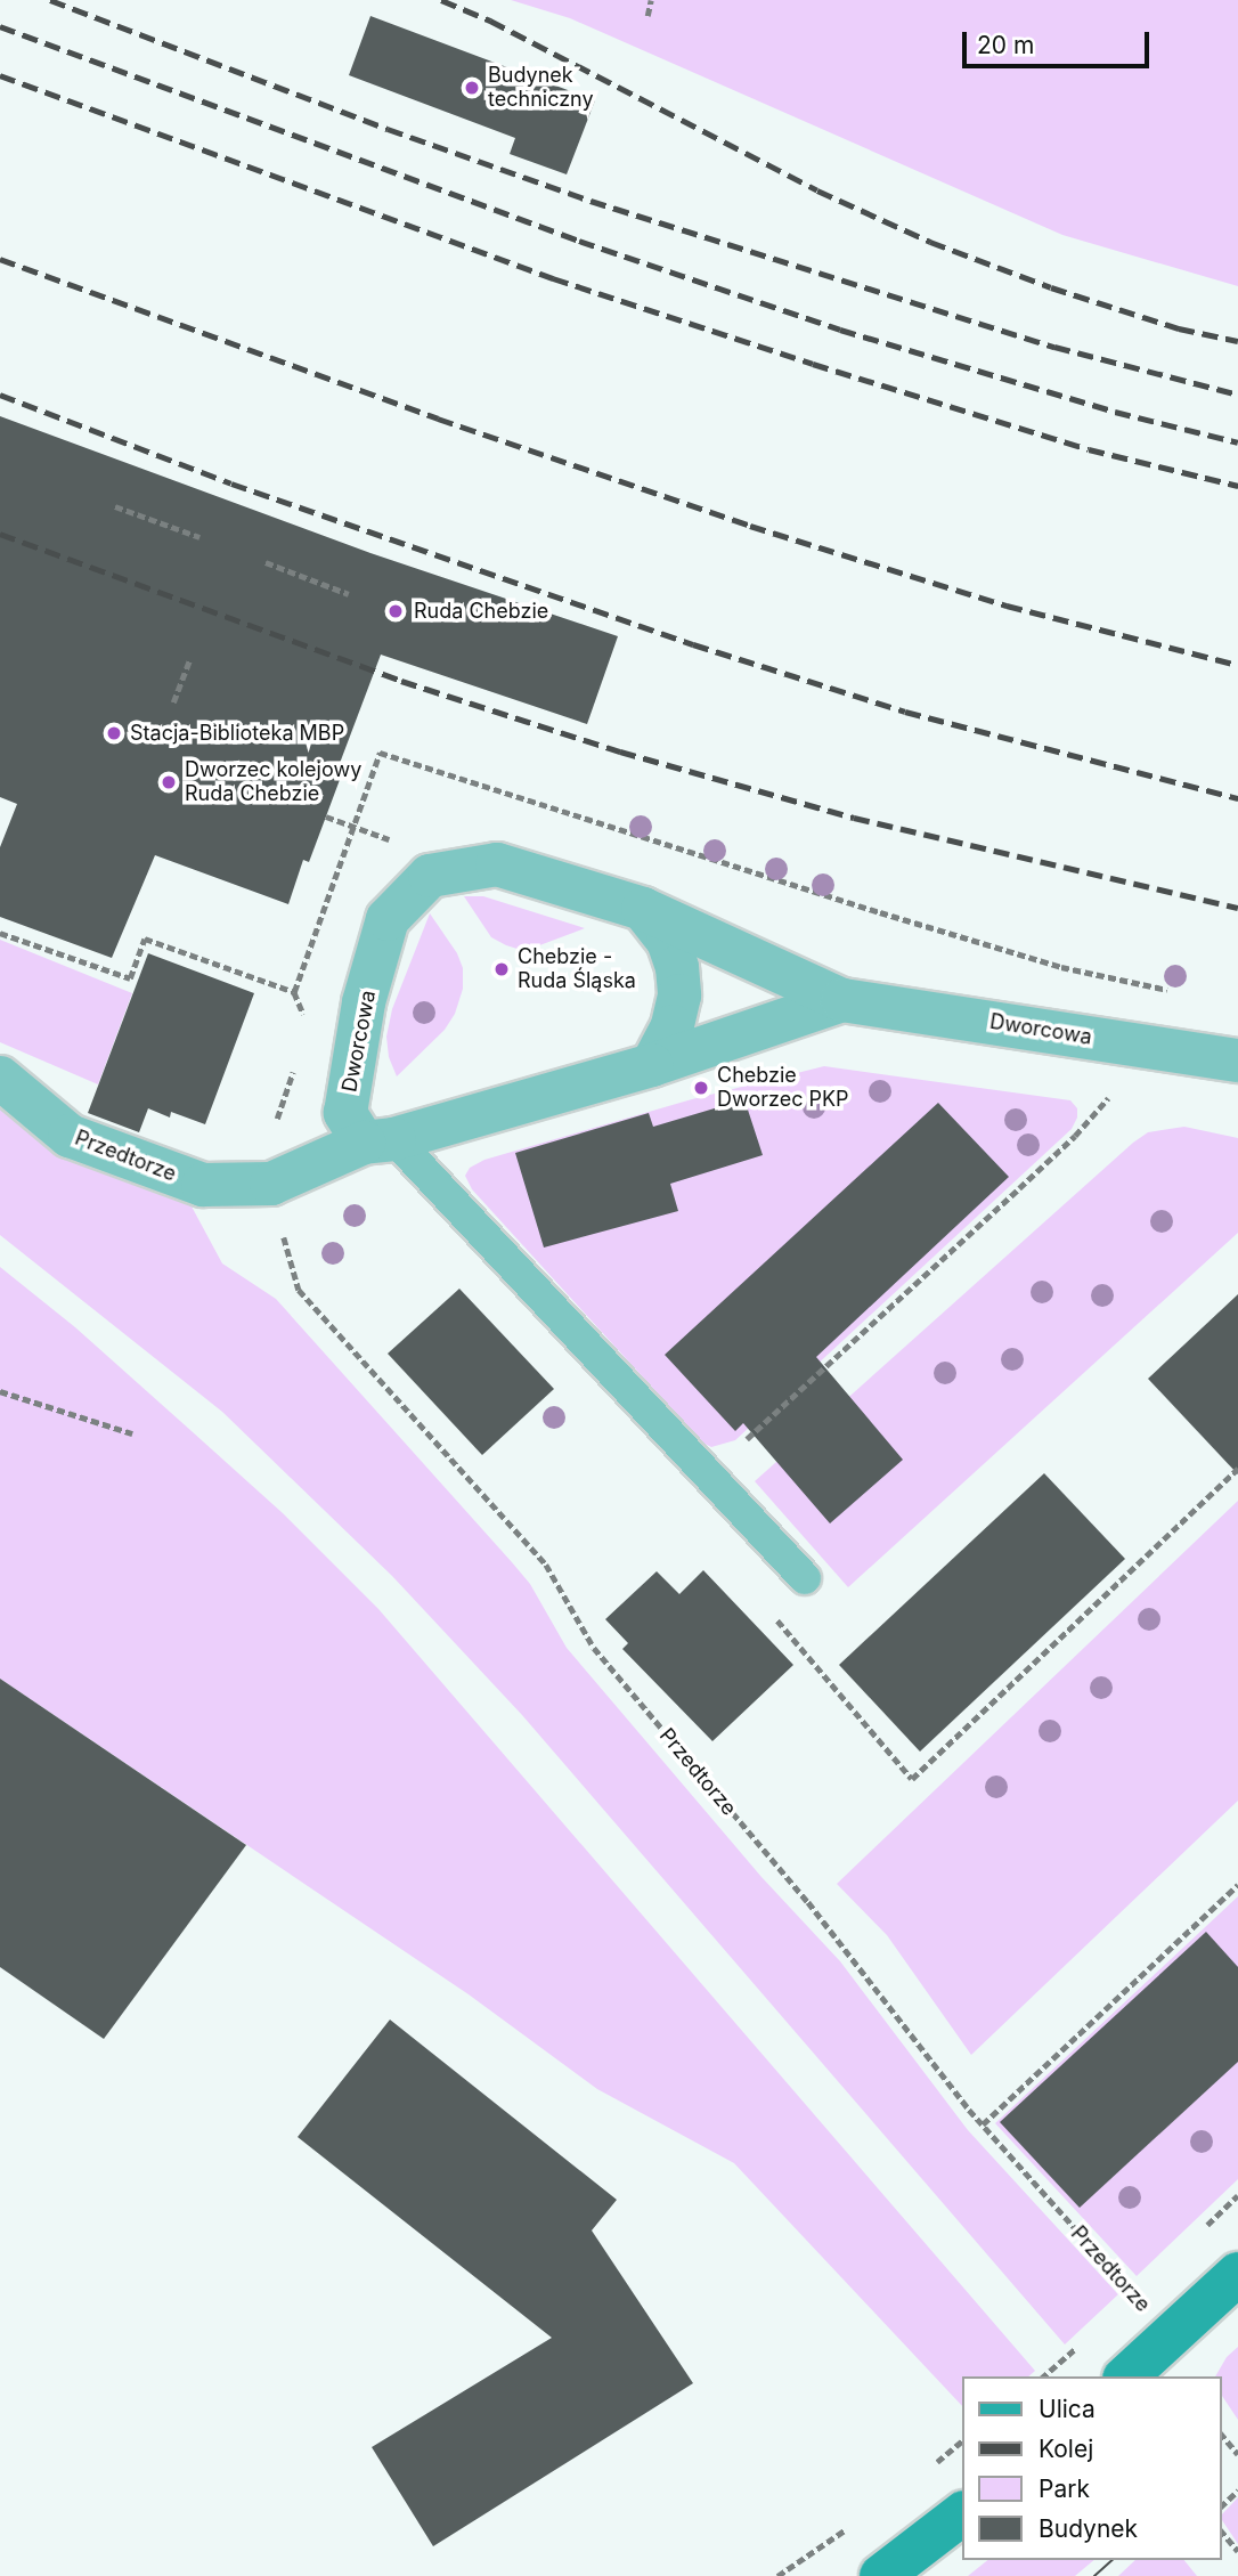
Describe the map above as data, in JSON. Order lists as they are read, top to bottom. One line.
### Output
{"streets":{"street":["Dworcowa","Przedtorze"]},"crossings":[["Dworcowa","Przedtorze"]],"places":["Budynek techniczny","Ruda Chebzie","Stacja-Biblioteka MBP","Dworzec kolejowy Ruda Chebzie","Chebzie - Ruda Śląska","Chebzie Dworzec PKP"],"legend":["Ulica","Kolej","Park","Budynek"],"scale_bar":"20 m"}
